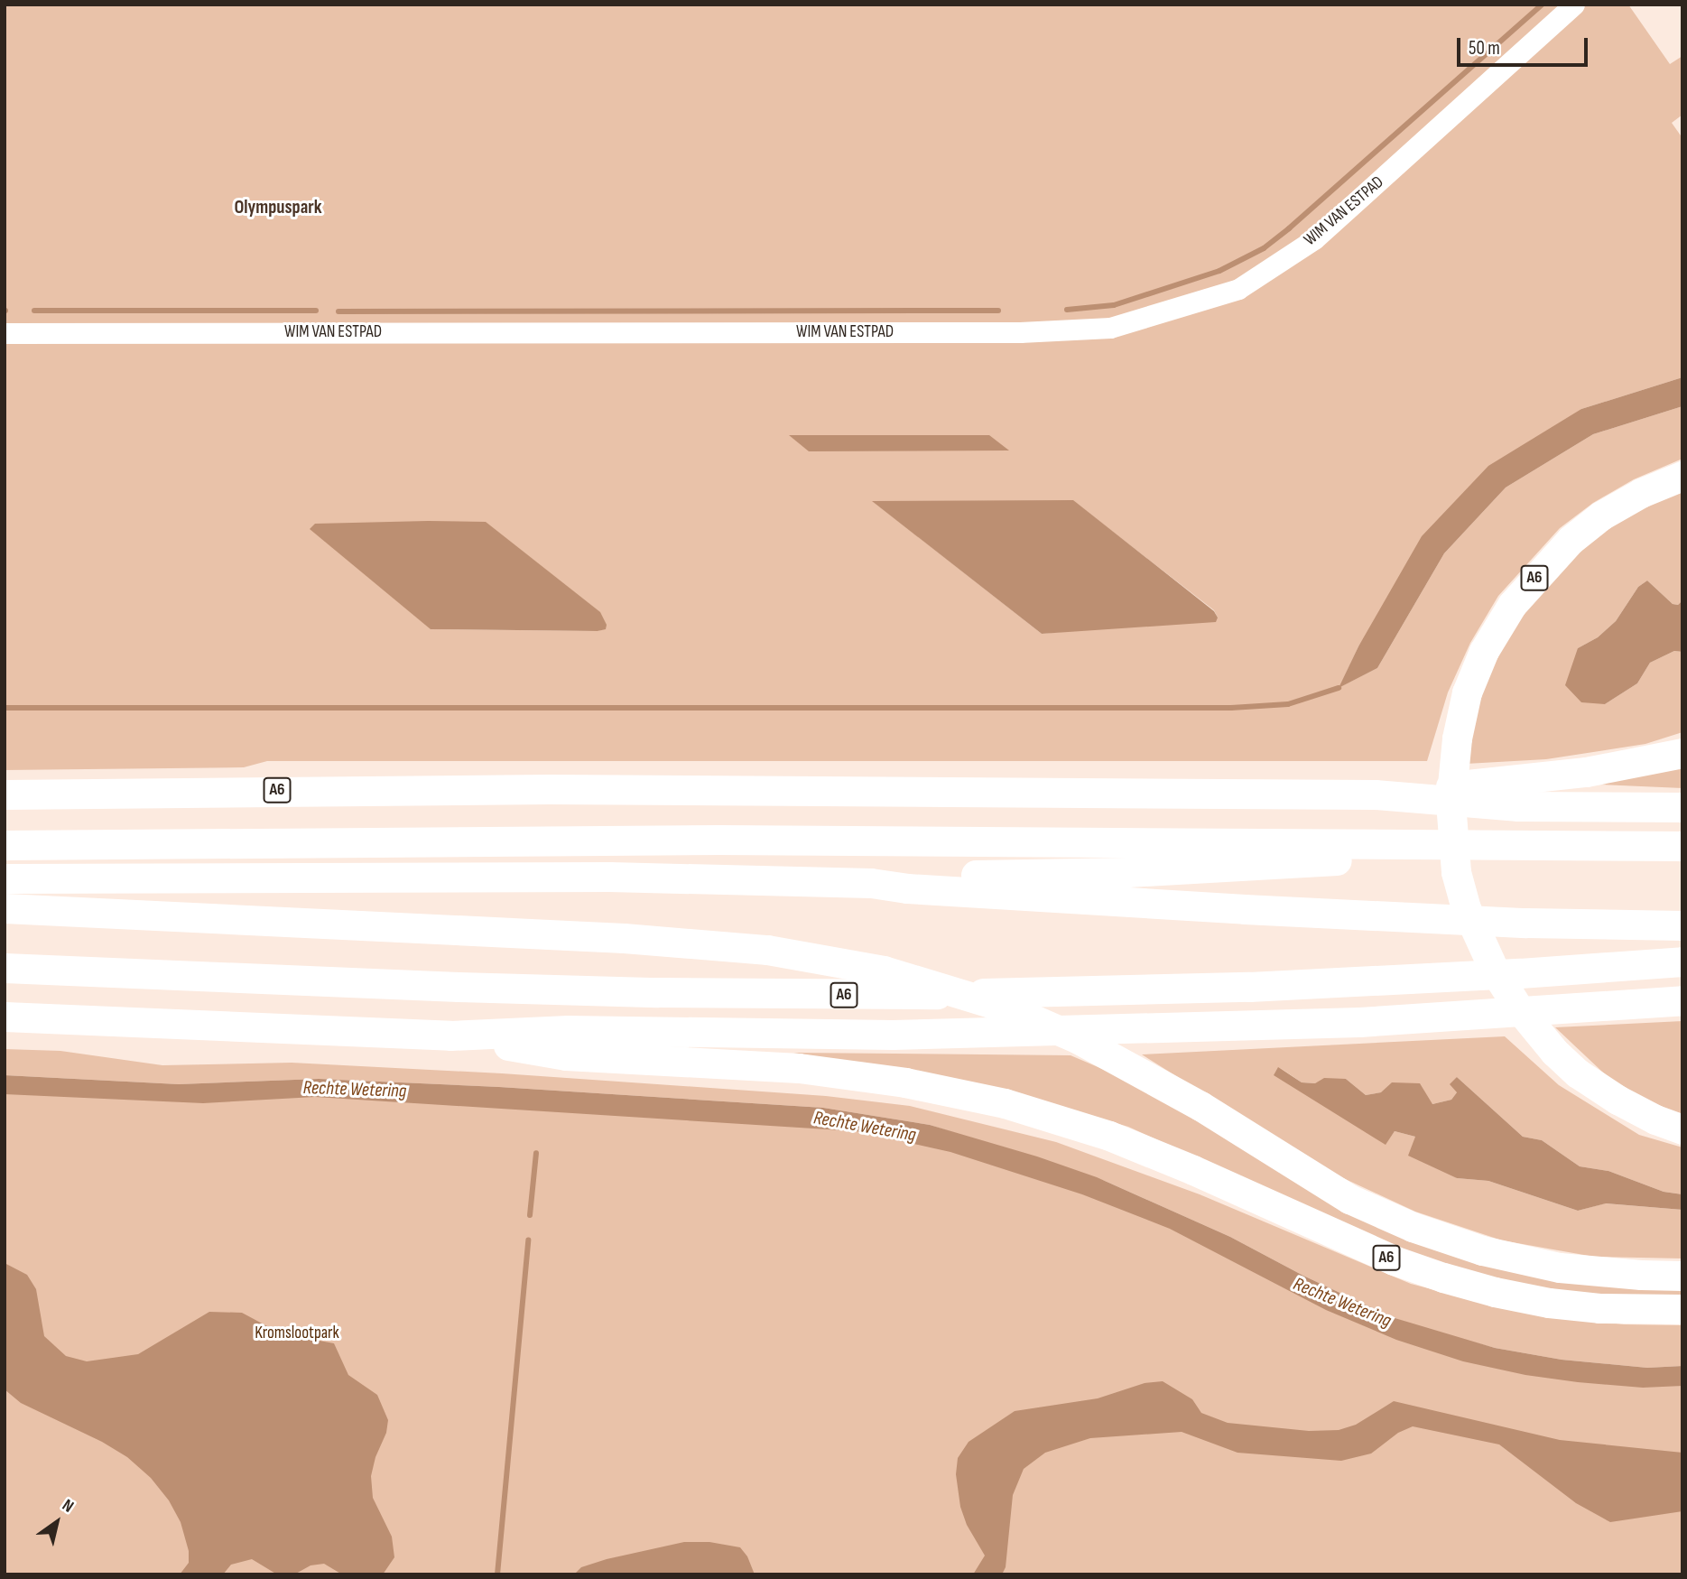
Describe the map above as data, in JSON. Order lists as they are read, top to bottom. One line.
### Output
{"streets":{"highway":["A6"],"street":["WIM VAN ESTPAD"]},"districts":["Olympuspark"],"water":["Rechte Wetering"],"parks":["Kromslootpark"],"scale_bar":"50 m","north":"top right"}
